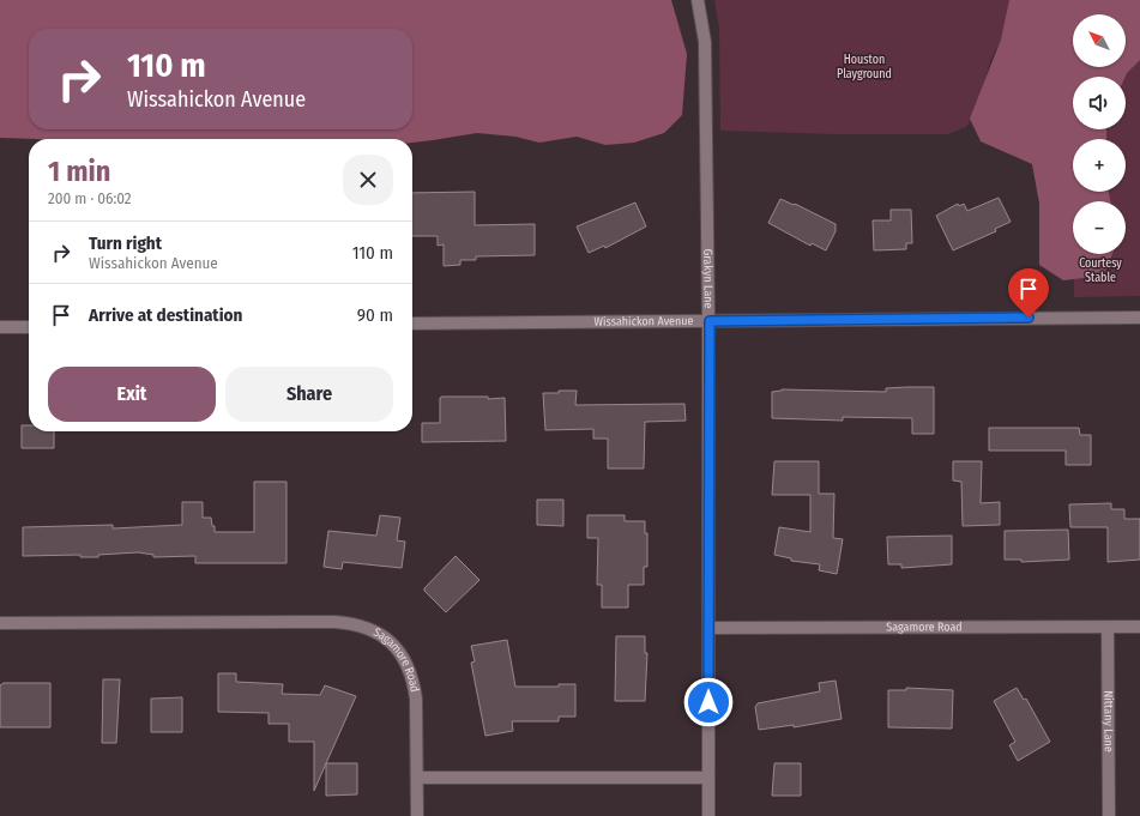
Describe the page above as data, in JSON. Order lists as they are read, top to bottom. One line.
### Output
{"streets":{"street":["Grakyn Lane","Wissahickon Avenue","Sagamore Road","Nittany Lane"]},"crossings":[["Grakyn Lane","Wissahickon Avenue"],["Grakyn Lane","Sagamore Road"],["Sagamore Road","Nittany Lane"]],"parks":["Houston Playground","Courtesy Stable"],"north":"top left","page":{"map_buttons":["+","−"],"turn":["110 m","Wissahickon Avenue"],"heading":["1 min","200 m · 06:02"],"list":[{"name":"Turn right","note":"Wissahickon Avenue","value":"110 m"},{"name":"Arrive at destination","value":"90 m"}],"buttons":["Exit","Share"]}}
